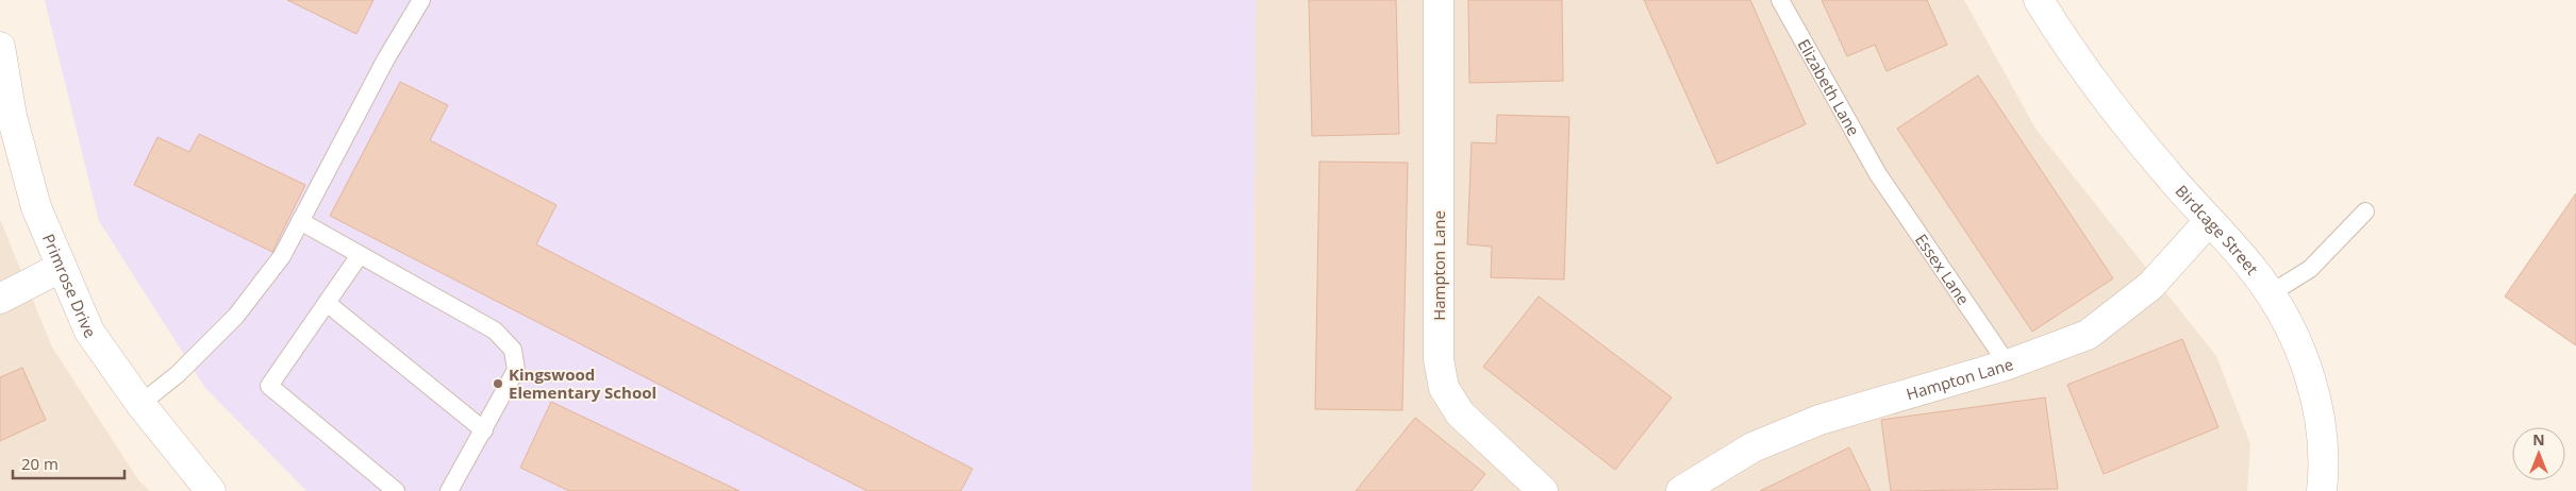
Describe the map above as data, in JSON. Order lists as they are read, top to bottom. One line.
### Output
{"streets":{"street":["Birdcage Street","Hampton Lane","Primrose Drive"],"lane":["Elizabeth Lane","Essex Lane"]},"crossings":[["Elizabeth Lane","Essex Lane"],["Birdcage Street","Hampton Lane"],["Hampton Lane","Essex Lane"]],"places":["Kingswood Elementary School"],"scale_bar":"20 m","north":"top"}
